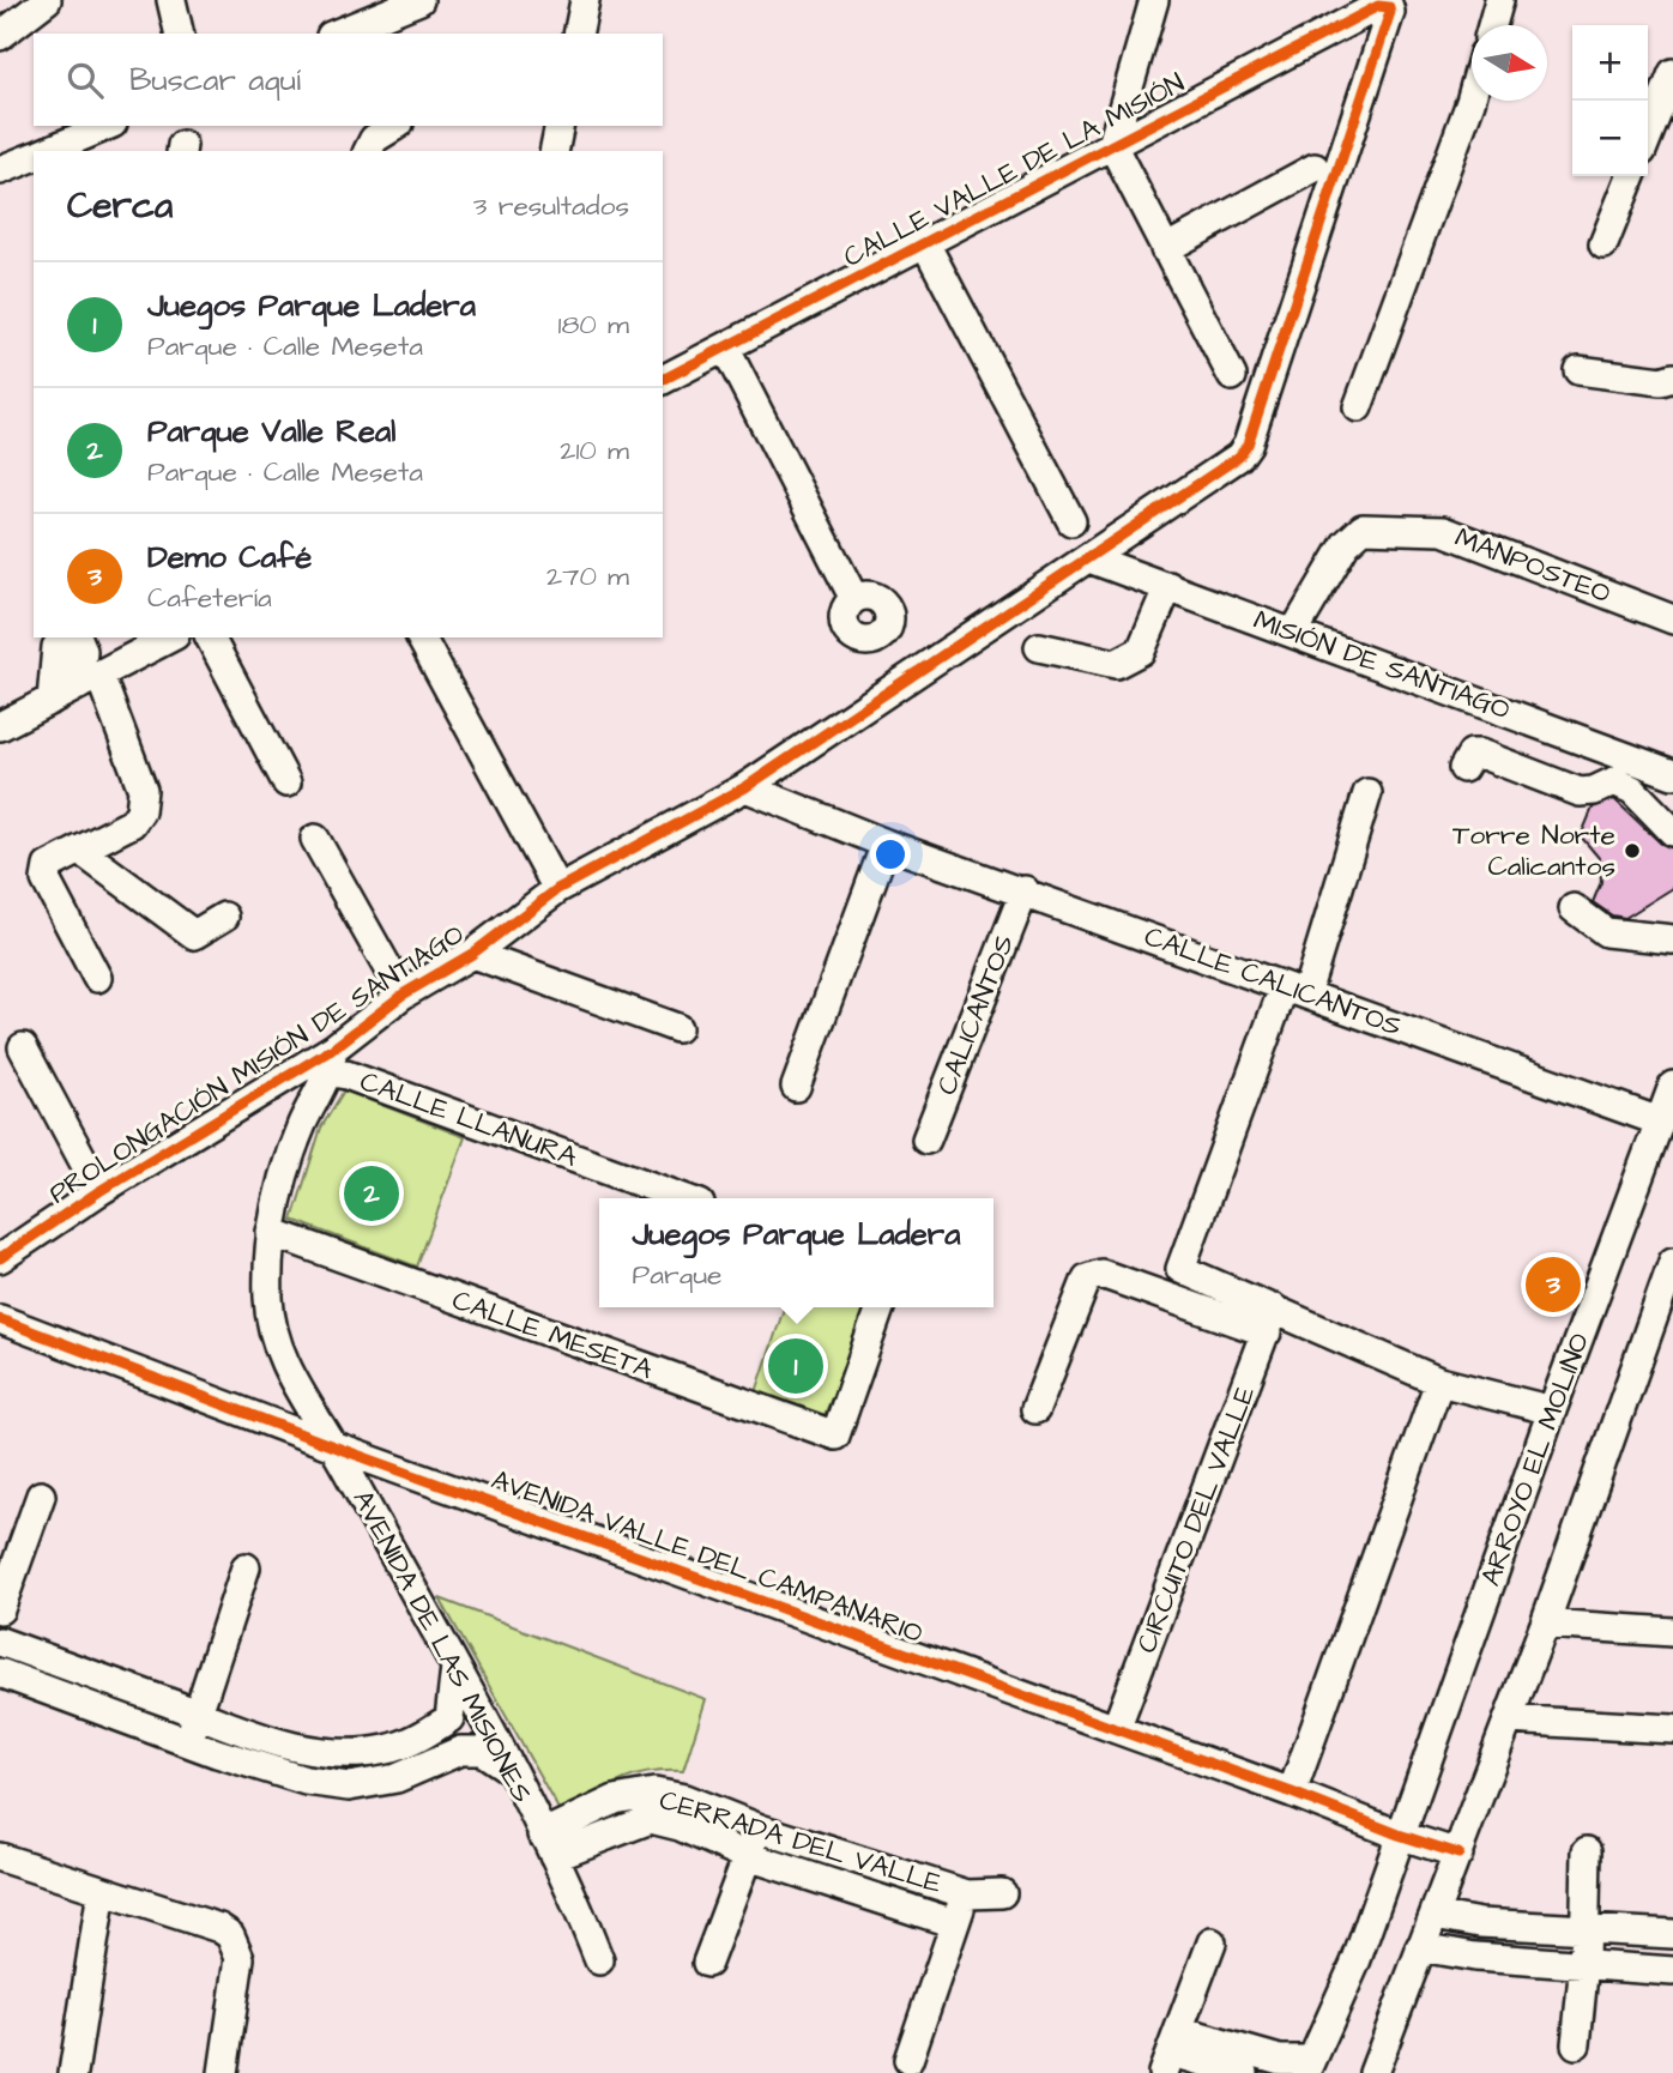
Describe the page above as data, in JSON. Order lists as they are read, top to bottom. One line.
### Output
{"streets":{"street":["CALLE VALLE DE LA MISIÓN","MANPOSTEO","MISIÓN DE SANTIAGO","CALLE CALICANTOS","CALICANTOS","PROLONGACIÓN MISIÓN DE SANTIAGO","CALLE LLANURA","CALLE MESETA","ARROYO EL MOLINO","CIRCUITO DEL VALLE","AVENIDA VALLE DEL CAMPANARIO","AVENIDA DE LAS MISIONES","CERRADA DEL VALLE"]},"crossings":[["CALLE VALLE DE LA MISIÓN","PROLONGACIÓN MISIÓN DE SANTIAGO"],["MANPOSTEO","MISIÓN DE SANTIAGO"],["MISIÓN DE SANTIAGO","PROLONGACIÓN MISIÓN DE SANTIAGO"],["CALLE CALICANTOS","CALICANTOS"],["CALLE CALICANTOS","PROLONGACIÓN MISIÓN DE SANTIAGO"],["CALLE CALICANTOS","ARROYO EL MOLINO"],["PROLONGACIÓN MISIÓN DE SANTIAGO","CALLE LLANURA"],["PROLONGACIÓN MISIÓN DE SANTIAGO","AVENIDA DE LAS MISIONES"],["CALLE LLANURA","AVENIDA DE LAS MISIONES"],["CALLE MESETA","AVENIDA DE LAS MISIONES"],["ARROYO EL MOLINO","AVENIDA VALLE DEL CAMPANARIO"],["CIRCUITO DEL VALLE","AVENIDA VALLE DEL CAMPANARIO"],["AVENIDA VALLE DEL CAMPANARIO","AVENIDA DE LAS MISIONES"],["AVENIDA DE LAS MISIONES","CERRADA DEL VALLE"]],"places":["Torre Norte Calicantos"],"north":"right","page":{"map_buttons":["+","−"],"search":"Buscar aquí","heading":["Cerca","3 resultados"],"list":[{"mark":"1","name":"Juegos Parque Ladera","note":"Parque · Calle Meseta","value":"180 m"},{"mark":"2","name":"Parque Valle Real","note":"Parque · Calle Meseta","value":"210 m"},{"mark":"3","name":"Demo Café","note":"Cafetería","value":"270 m"}],"pins":["2","3","1"],"popup":["Juegos Parque Ladera","Parque"]}}
